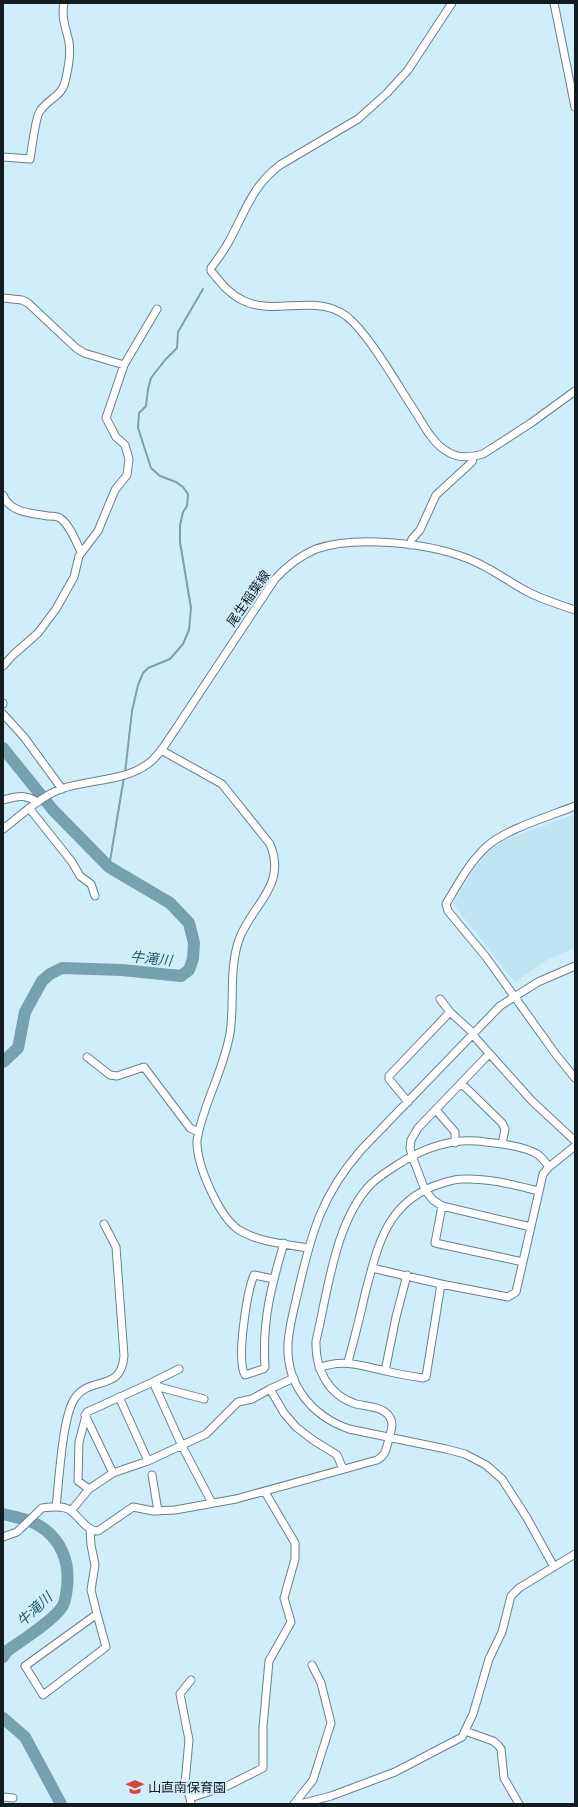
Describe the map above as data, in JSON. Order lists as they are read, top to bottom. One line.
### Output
{"streets":{"street":["尾生稲葉線"]},"water":["牛滝川"],"places":{"school or university":["山直南保育園"]}}
